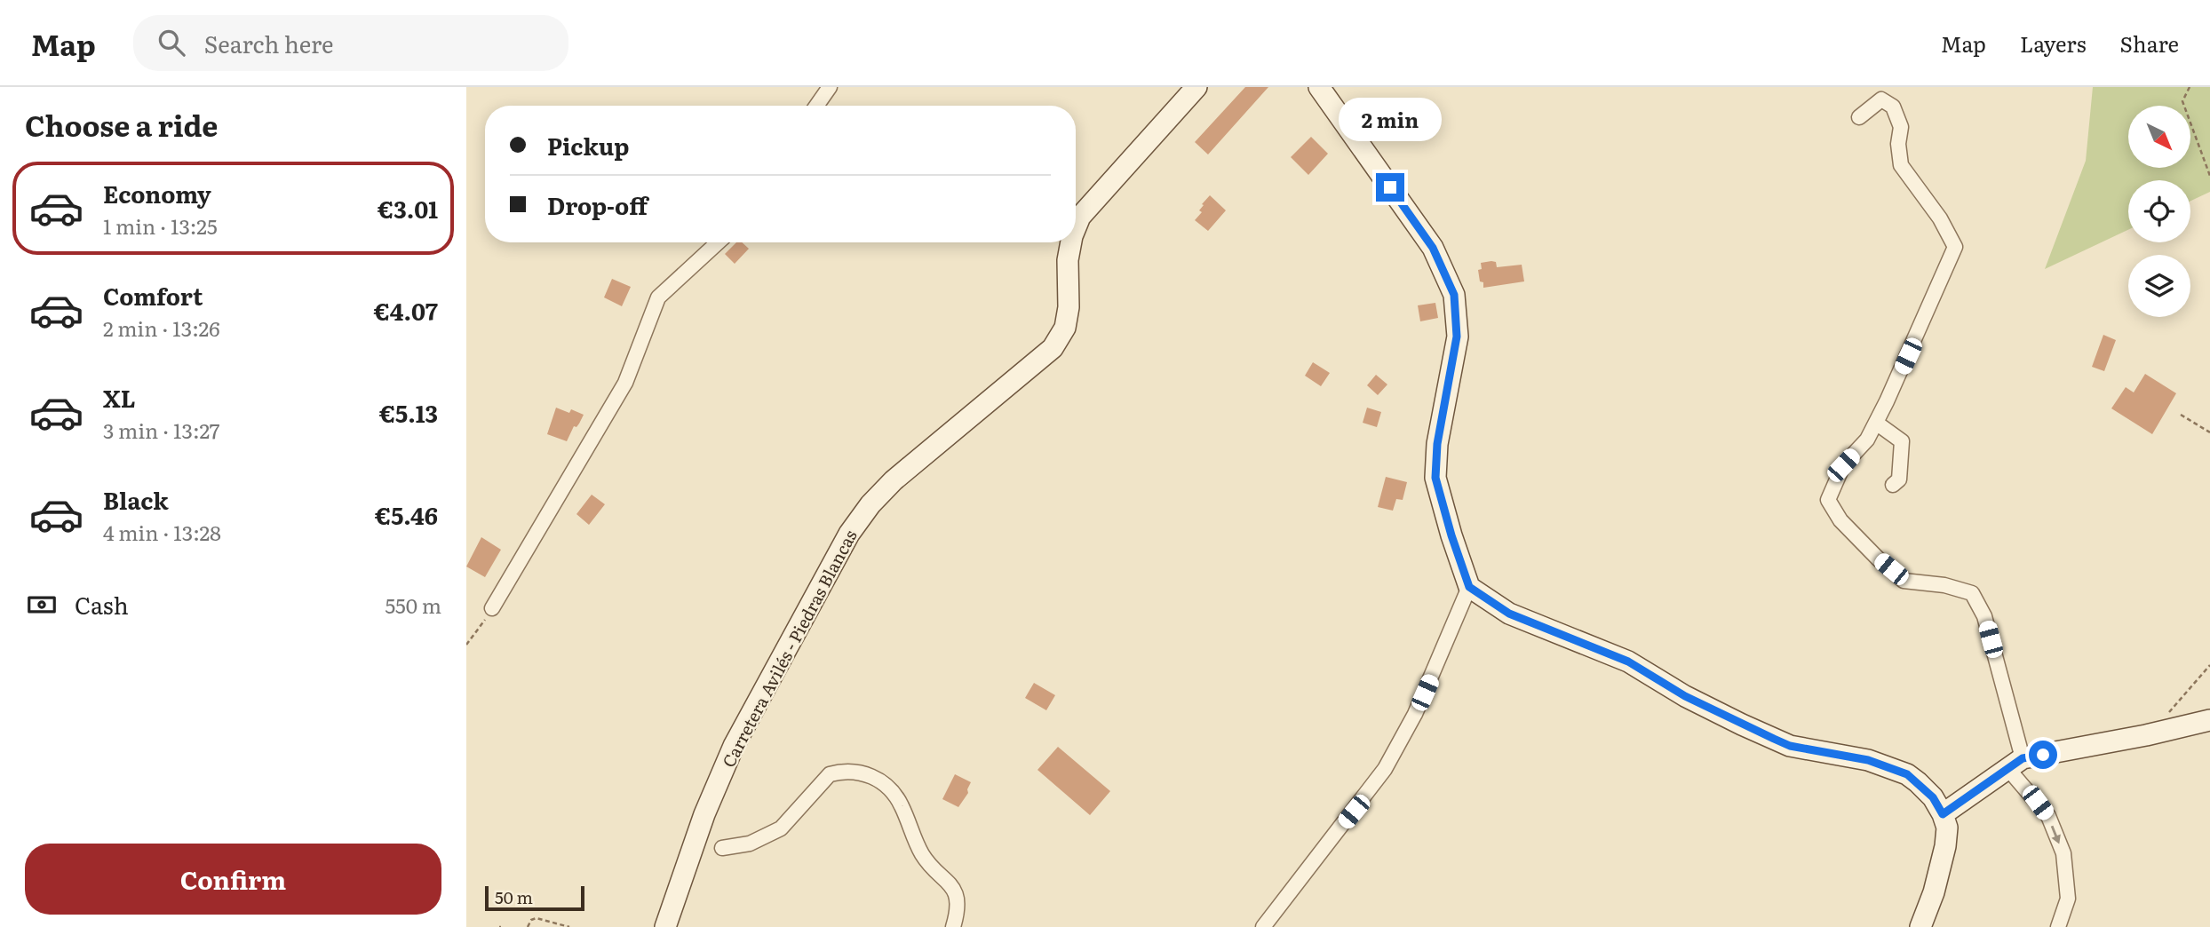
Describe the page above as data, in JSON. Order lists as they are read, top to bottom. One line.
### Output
{"streets":{"street":["Carretera Avilés - Piedras Blancas"]},"scale_bar":"50 m","north":"bottom right","page":{"header":"Map","search":"Search here","nav":["Map","Layers","Share"],"heading":"Choose a ride","bubble":"2 min","banner":["Pickup","Drop-off"],"list":[{"name":"Economy","note":"1 min · 13:25","value":"€3.01"},{"name":"Comfort","note":"2 min · 13:26","value":"€4.07"},{"name":"XL","note":"3 min · 13:27","value":"€5.13"},{"name":"Black","note":"4 min · 13:28","value":"€5.46"}],"pay":["Cash","550 m"],"buttons":"Confirm","scale":"50 m"}}
